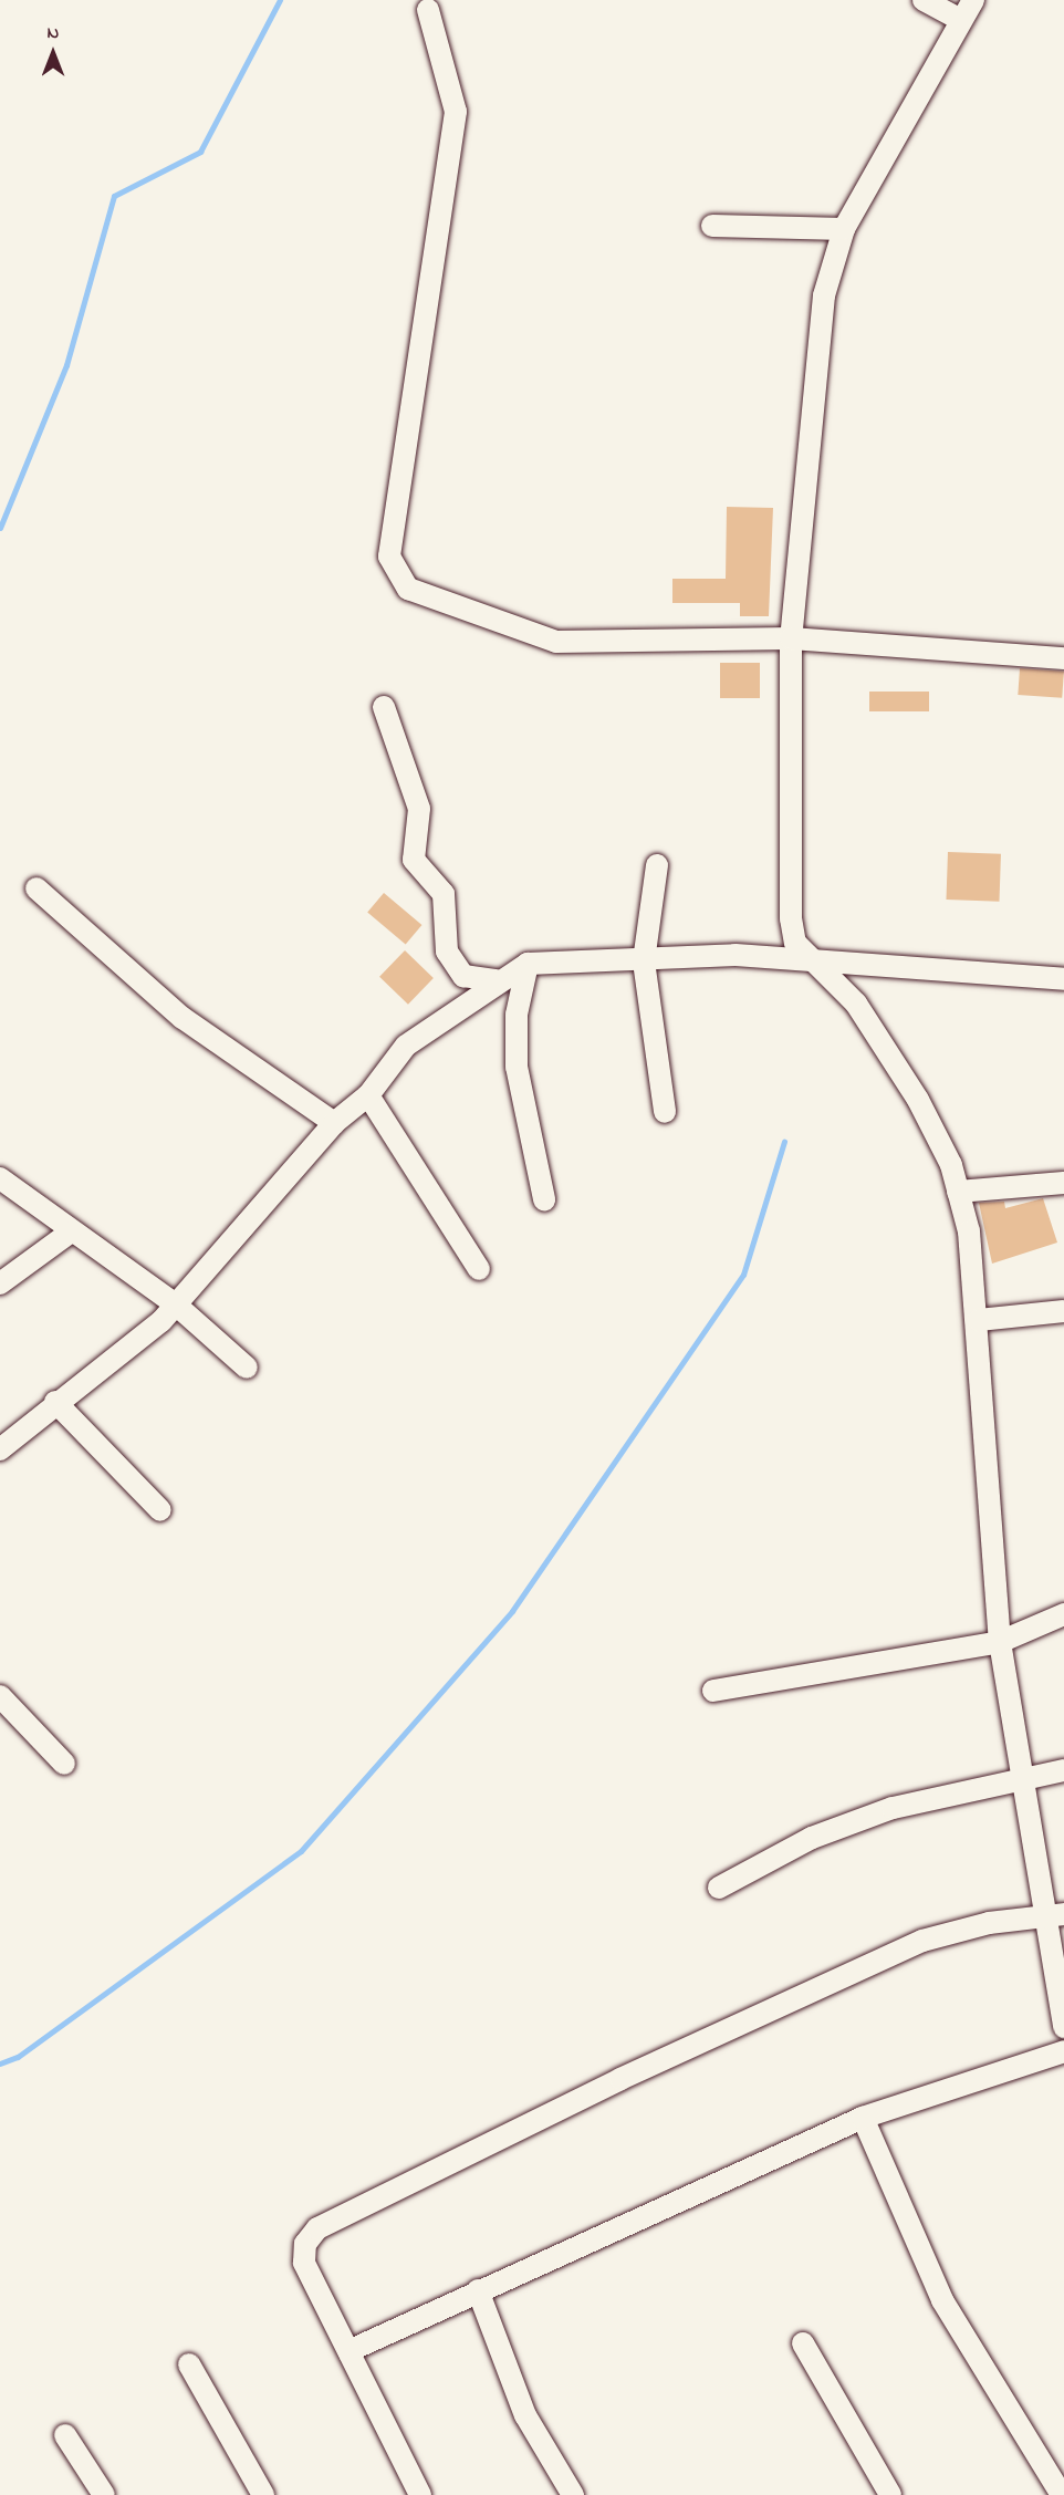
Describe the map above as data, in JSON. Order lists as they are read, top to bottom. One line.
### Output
{"north":"top"}
